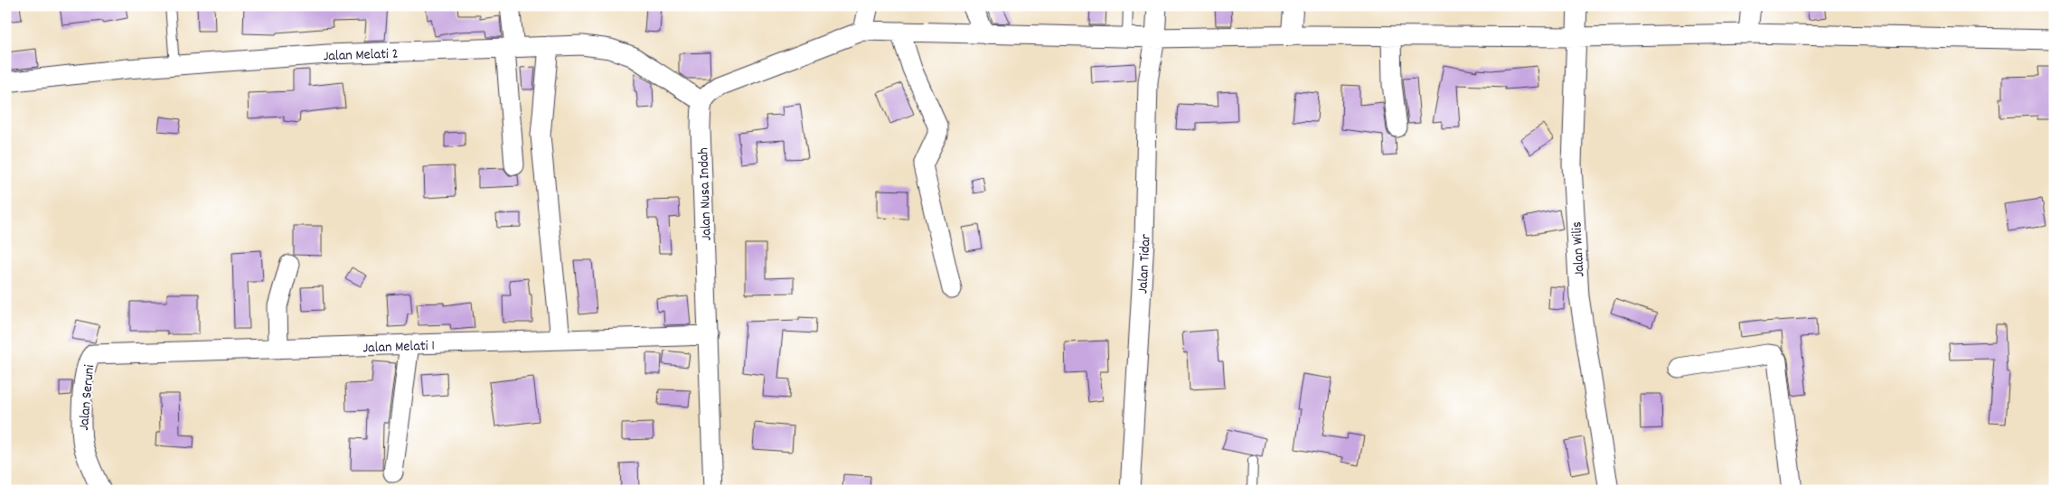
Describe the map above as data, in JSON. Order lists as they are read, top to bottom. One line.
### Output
{"streets":{"street":["Jalan Melati 2","Jalan Nusa Indah","Jalan Wilis","Jalan Tidar","Jalan Melati 1","Jalan Seruni"]},"crossings":[["Jalan Melati 2","Jalan Nusa Indah"],["Jalan Nusa Indah","Jalan Melati 1"],["Jalan Melati 1","Jalan Seruni"]]}
